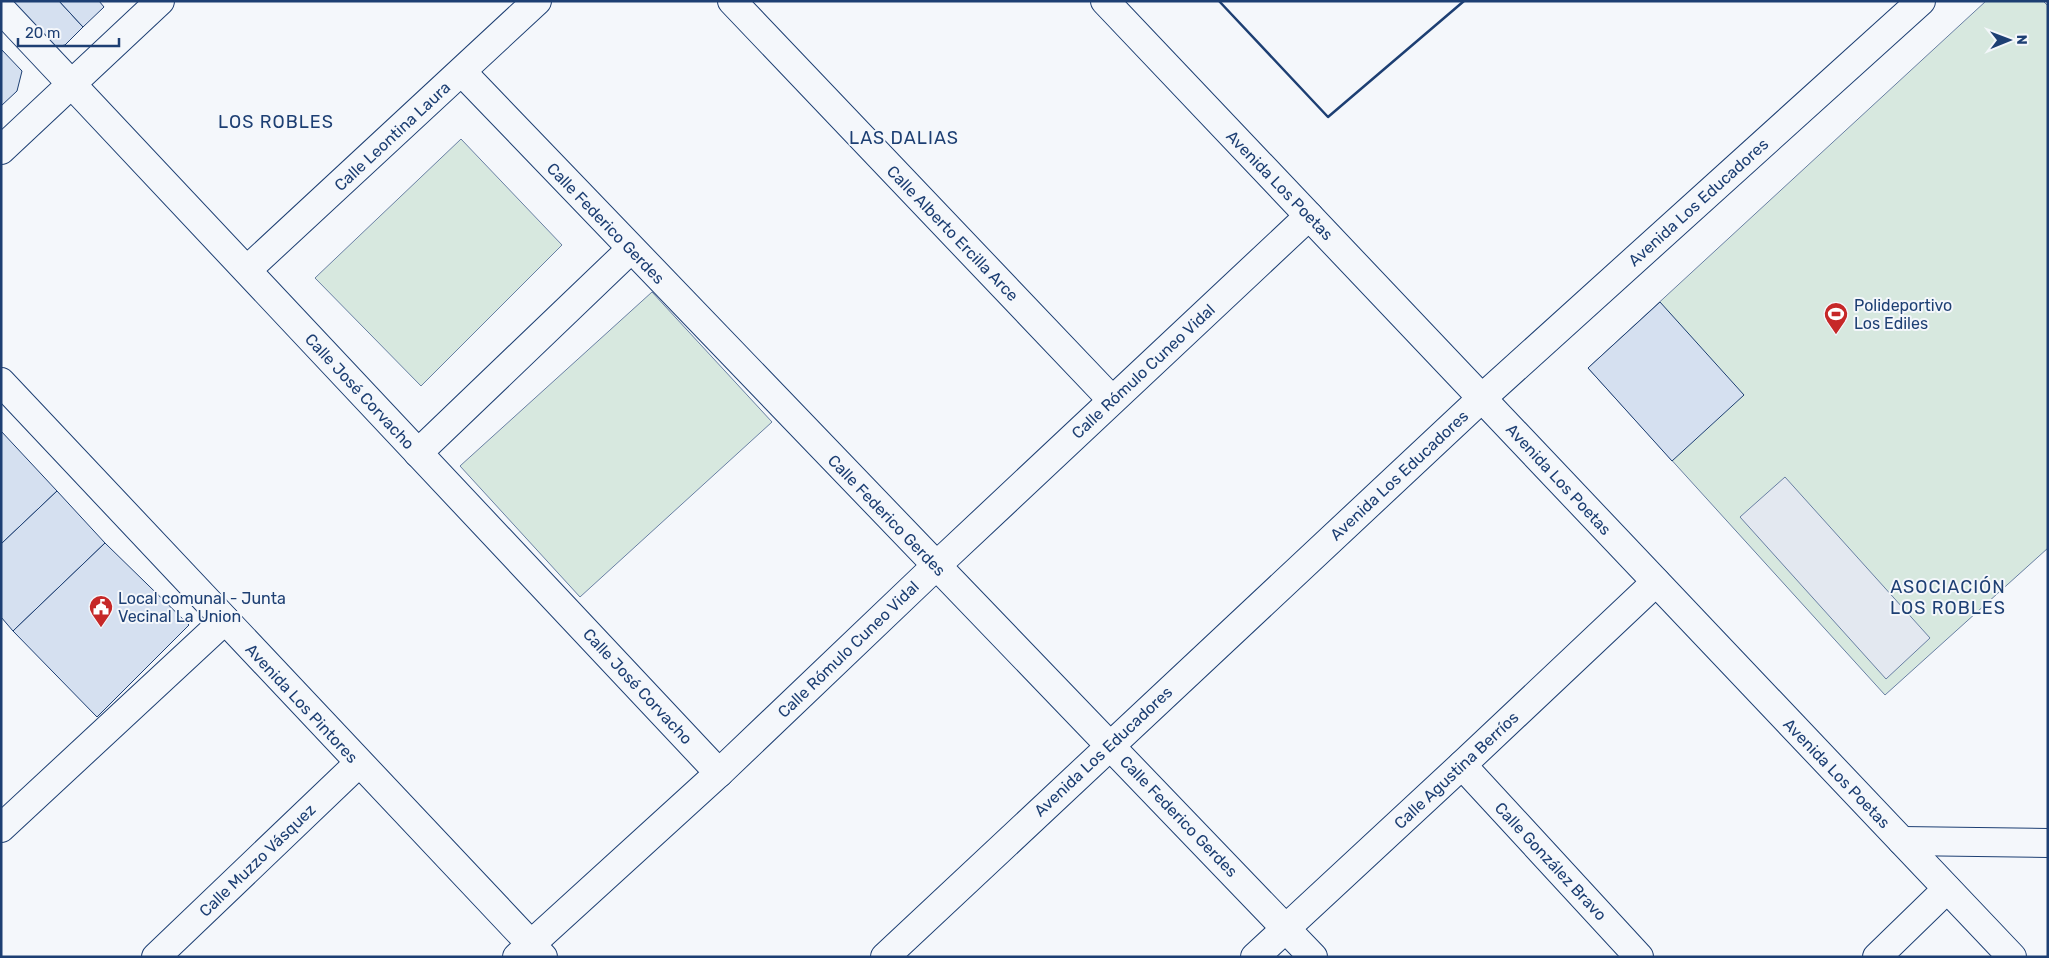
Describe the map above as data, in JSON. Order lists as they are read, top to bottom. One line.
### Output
{"streets":{"street":["Calle Leontina Laura","Avenida Los Poetas","Avenida Los Educadores","Calle Federico Gerdes","Calle Alberto Ercilla Arce","Calle Rómulo Cuneo Vidal","Calle José Corvacho","Avenida Los Pintores","Calle Agustina Berríos","Calle Muzzo Vásquez","Calle González Bravo"]},"crossings":[["Calle Leontina Laura","Calle Federico Gerdes"],["Calle Leontina Laura","Calle José Corvacho"],["Avenida Los Poetas","Avenida Los Educadores"],["Avenida Los Poetas","Calle Rómulo Cuneo Vidal"],["Avenida Los Poetas","Calle Agustina Berríos"],["Avenida Los Educadores","Calle Federico Gerdes"],["Calle Federico Gerdes","Calle Rómulo Cuneo Vidal"],["Calle Federico Gerdes","Calle Agustina Berríos"],["Calle Alberto Ercilla Arce","Calle Rómulo Cuneo Vidal"],["Calle Rómulo Cuneo Vidal","Calle José Corvacho"],["Calle Rómulo Cuneo Vidal","Avenida Los Pintores"],["Avenida Los Pintores","Calle Muzzo Vásquez"],["Calle Agustina Berríos","Calle González Bravo"]],"districts":["LOS ROBLES","LAS DALIAS","ASOCIACIÓN LOS ROBLES"],"places":{"sports":["Polideportivo Los Ediles"],"public building":["Local comunal - Junta Vecinal La Union"]},"scale_bar":"20 m","north":"right"}
